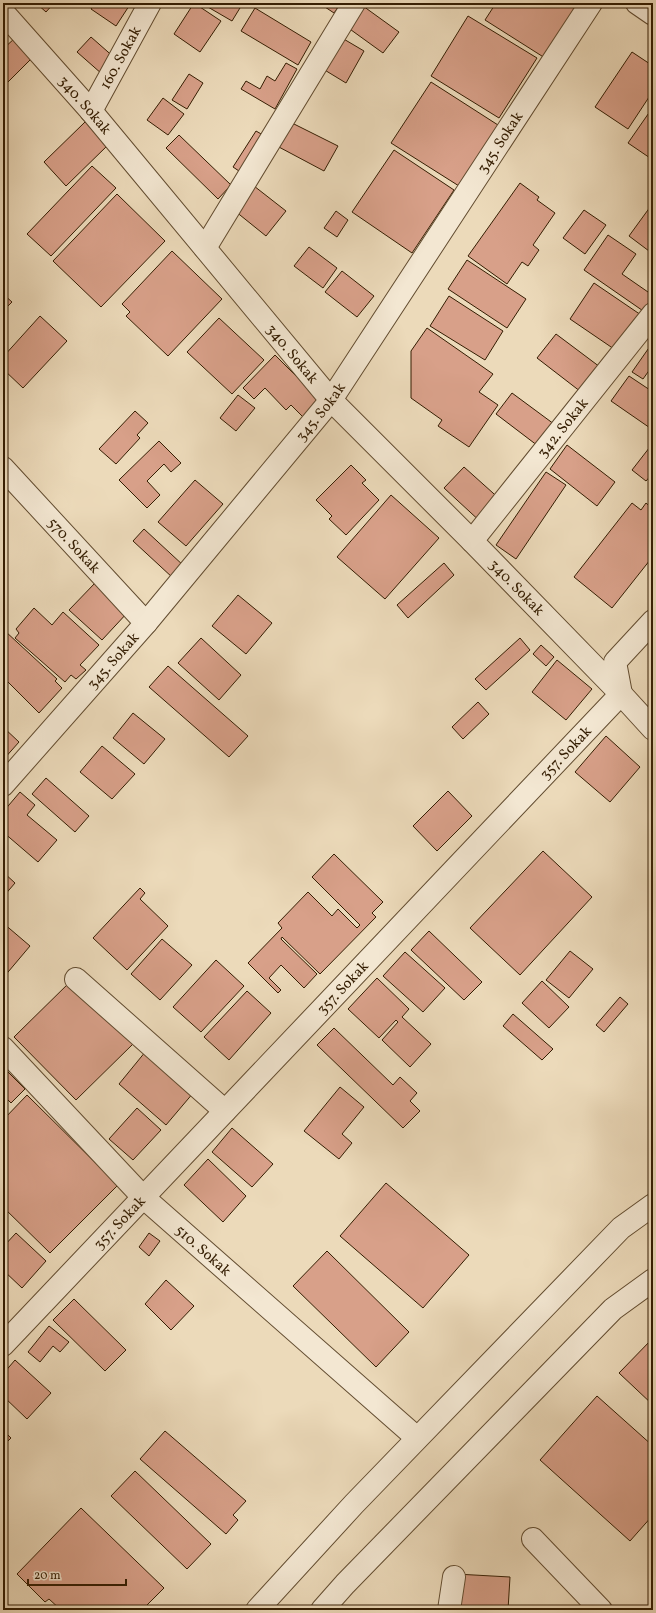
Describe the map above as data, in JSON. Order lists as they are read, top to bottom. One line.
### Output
{"streets":{"street":["160. Sokak","340. Sokak","345. Sokak","342. Sokak","570. Sokak","357. Sokak","510. Sokak"]},"crossings":[["160. Sokak","340. Sokak"],["340. Sokak","345. Sokak"],["340. Sokak","342. Sokak"],["340. Sokak","357. Sokak"],["345. Sokak","570. Sokak"],["357. Sokak","510. Sokak"]],"scale_bar":"20 m"}
